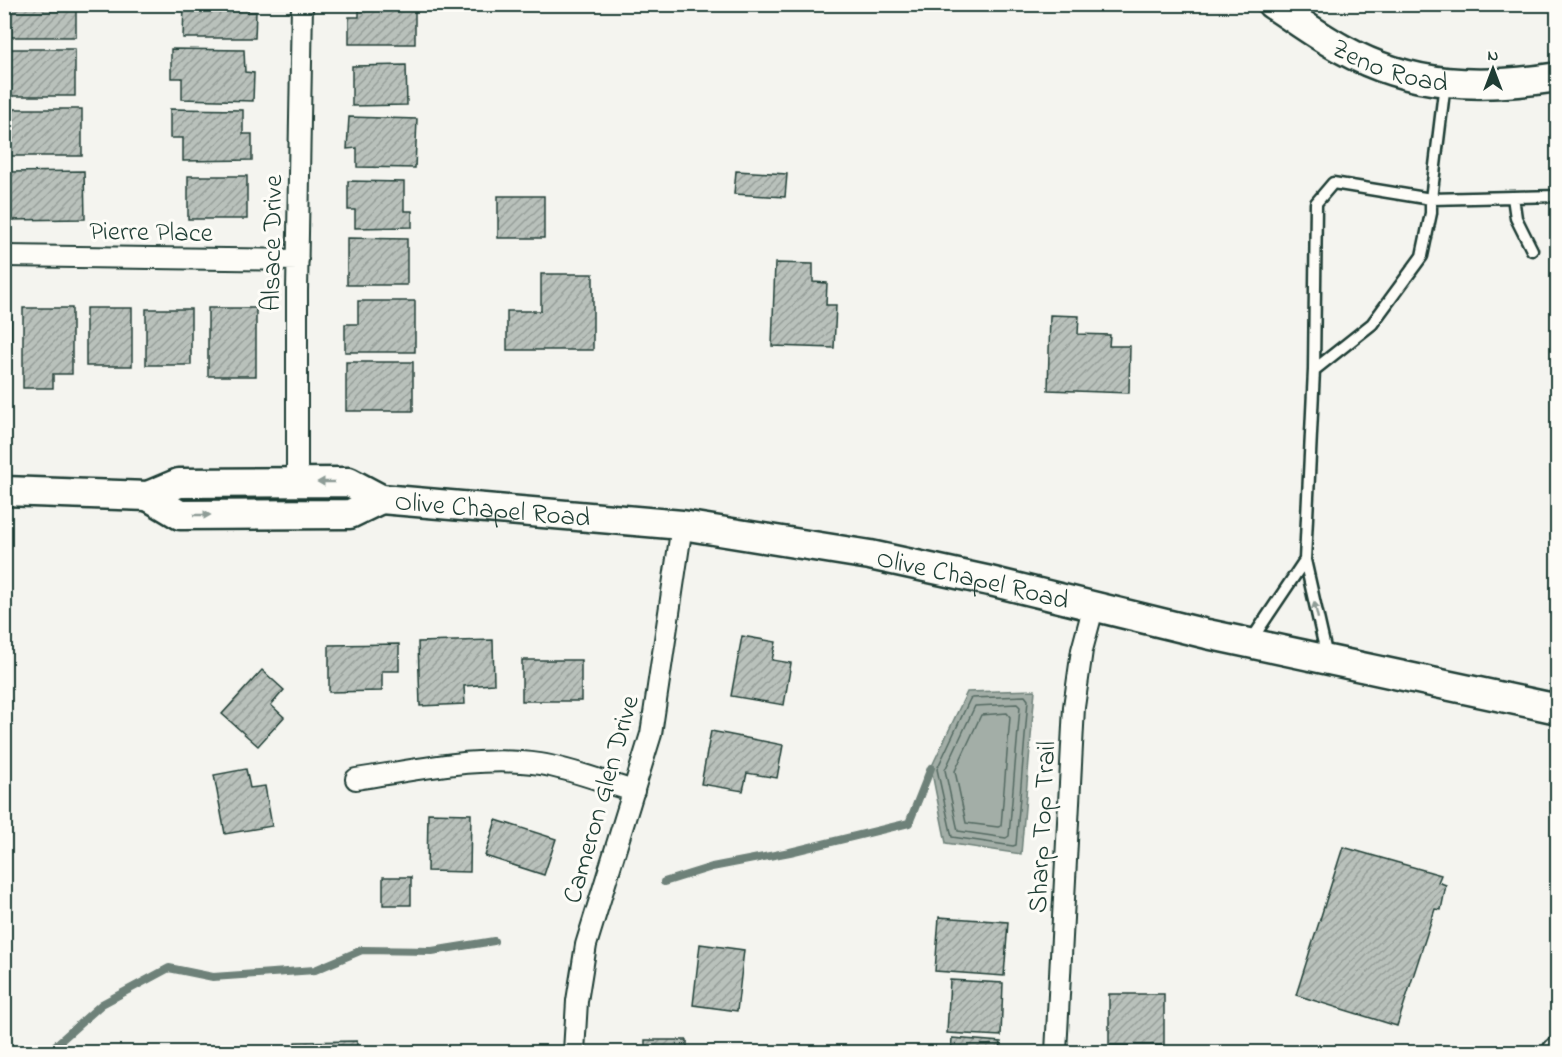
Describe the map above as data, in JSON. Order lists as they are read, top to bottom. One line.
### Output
{"streets":{"main road":["Zeno Road","Olive Chapel Road"],"street":["Pierre Place","Alsace Drive","Cameron Glen Drive","Sharp Top Trail"]},"crossings":[["Pierre Place","Alsace Drive"],["Alsace Drive","Olive Chapel Road"],["Olive Chapel Road","Cameron Glen Drive"],["Olive Chapel Road","Sharp Top Trail"]],"north":"top"}
